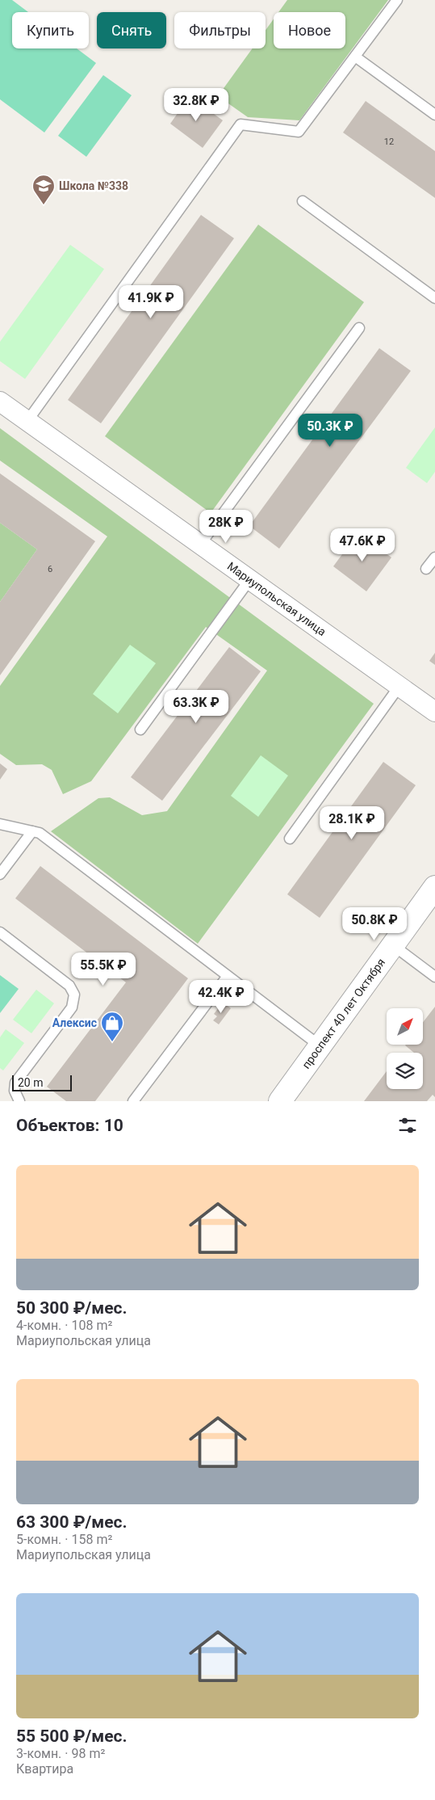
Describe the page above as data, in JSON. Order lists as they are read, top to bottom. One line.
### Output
{"streets":{"street":["Мариупольская улица","проспект 40 лет Октября"]},"places":{"school or university":["Школа №338"],"shop":["Алексис"]},"house_numbers":["12","6"],"scale_bar":"20 m","north":"top right","page":{"chip":["Купить","Снять","Фильтры","Новое"],"price":["32.8K ₽","41.9K ₽","50.3K ₽","28K ₽","47.6K ₽","63.3K ₽","28.1K ₽","50.8K ₽","55.5K ₽","42.4K ₽"],"scale":"20 m","heading":"Объектов: 10","list":[{"name":"50 300 ₽/мес.","note":"4-комн. · 108 m² · Мариупольская улица"},{"name":"63 300 ₽/мес.","note":"5-комн. · 158 m² · Мариупольская улица"},{"name":"55 500 ₽/мес.","note":"3-комн. · 98 m² · Квартира"}]}}
